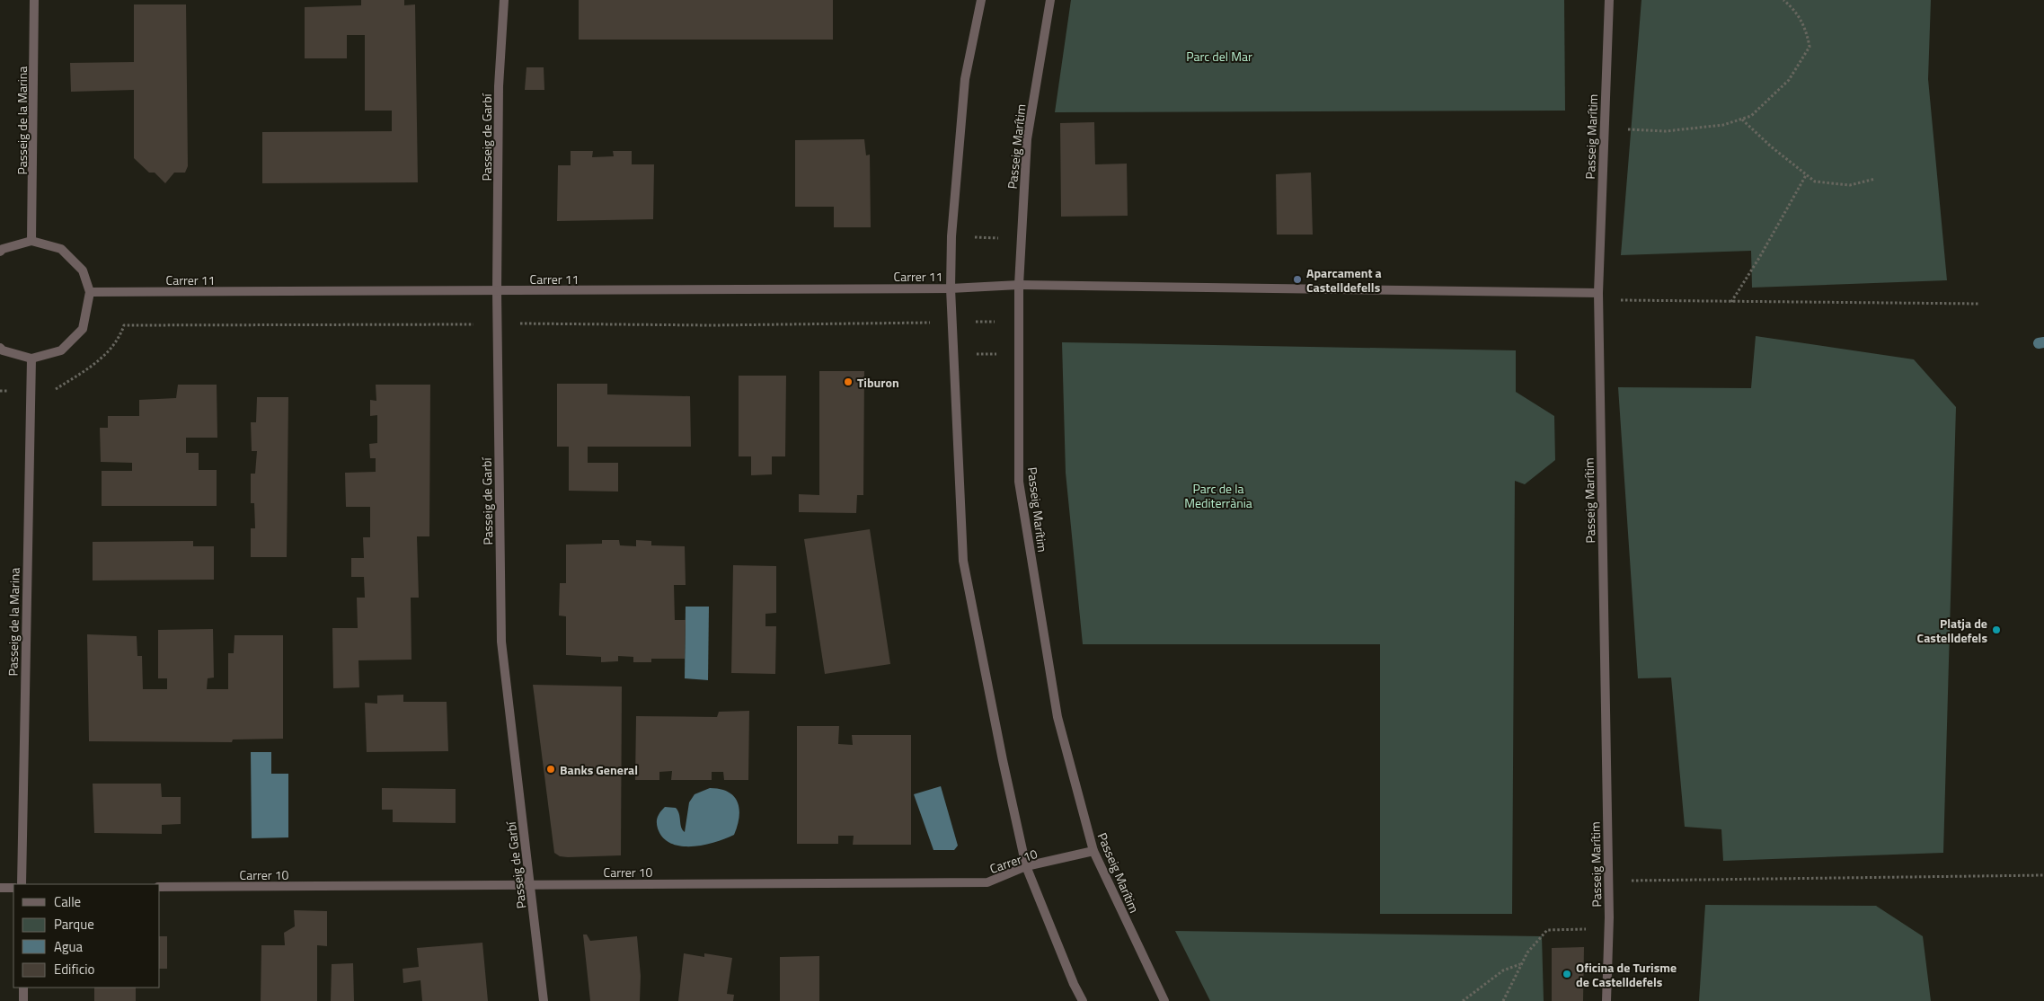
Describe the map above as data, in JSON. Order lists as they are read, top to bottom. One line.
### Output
{"streets":{"street":["Passeig de la Marina","Passeig Marítim","Passeig de Garbí","Carrer 11","Carrer 10"]},"crossings":[["Passeig Marítim","Carrer 11"],["Passeig Marítim","Carrer 10"],["Passeig de Garbí","Carrer 11"],["Passeig de Garbí","Carrer 10"]],"parks":["Parc del Mar","Parc de la Mediterrània"],"places":["Aparcament a Castelldefells","Tiburon","Platja de Castelldefels","Banks General","Oficina de Turisme de Castelldefels"],"legend":["Calle","Parque","Agua","Edificio"]}
